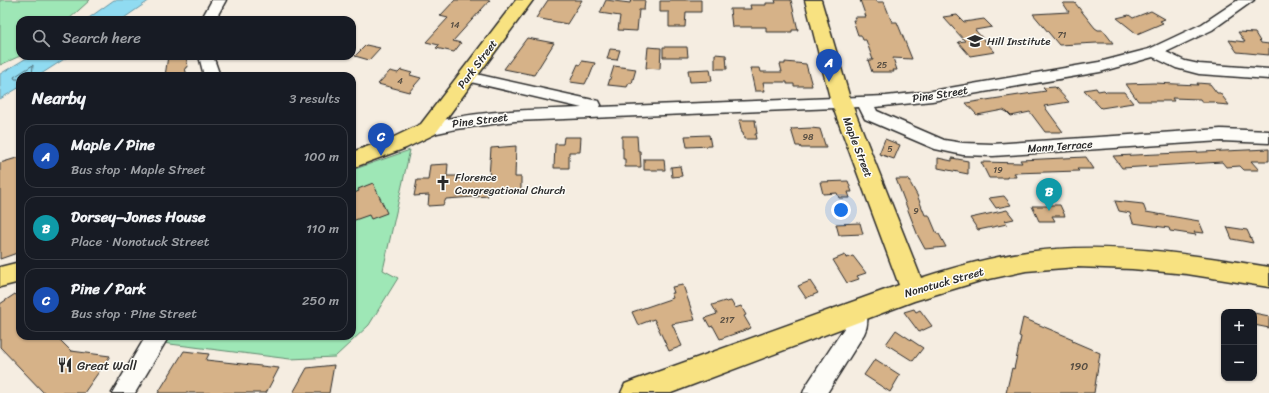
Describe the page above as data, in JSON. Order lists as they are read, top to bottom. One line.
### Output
{"streets":{"main road":["Park Street","Pine Street","Maple Street","Nonotuck Street"],"street":["Mann Terrace"]},"crossings":[["Park Street","Pine Street"],["Pine Street","Mann Terrace"],["Pine Street","Maple Street"],["Maple Street","Nonotuck Street"]],"places":{"school or university":["Hill Institute"],"church":["Florence Congregational Church"],"restaurant":["Great Wall"]},"house_numbers":["14","71","25","4","98","5","19","9","217","190"],"page":{"search":"Search here","pins":["A","C","B"],"heading":["Nearby","3 results"],"list":[{"mark":"A","name":"Maple / Pine","note":"Bus stop · Maple Street","value":"100 m"},{"mark":"B","name":"Dorsey–Jones House","note":"Place · Nonotuck Street","value":"110 m"},{"mark":"C","name":"Pine / Park","note":"Bus stop · Pine Street","value":"250 m"}],"map_buttons":["+","−"]}}
